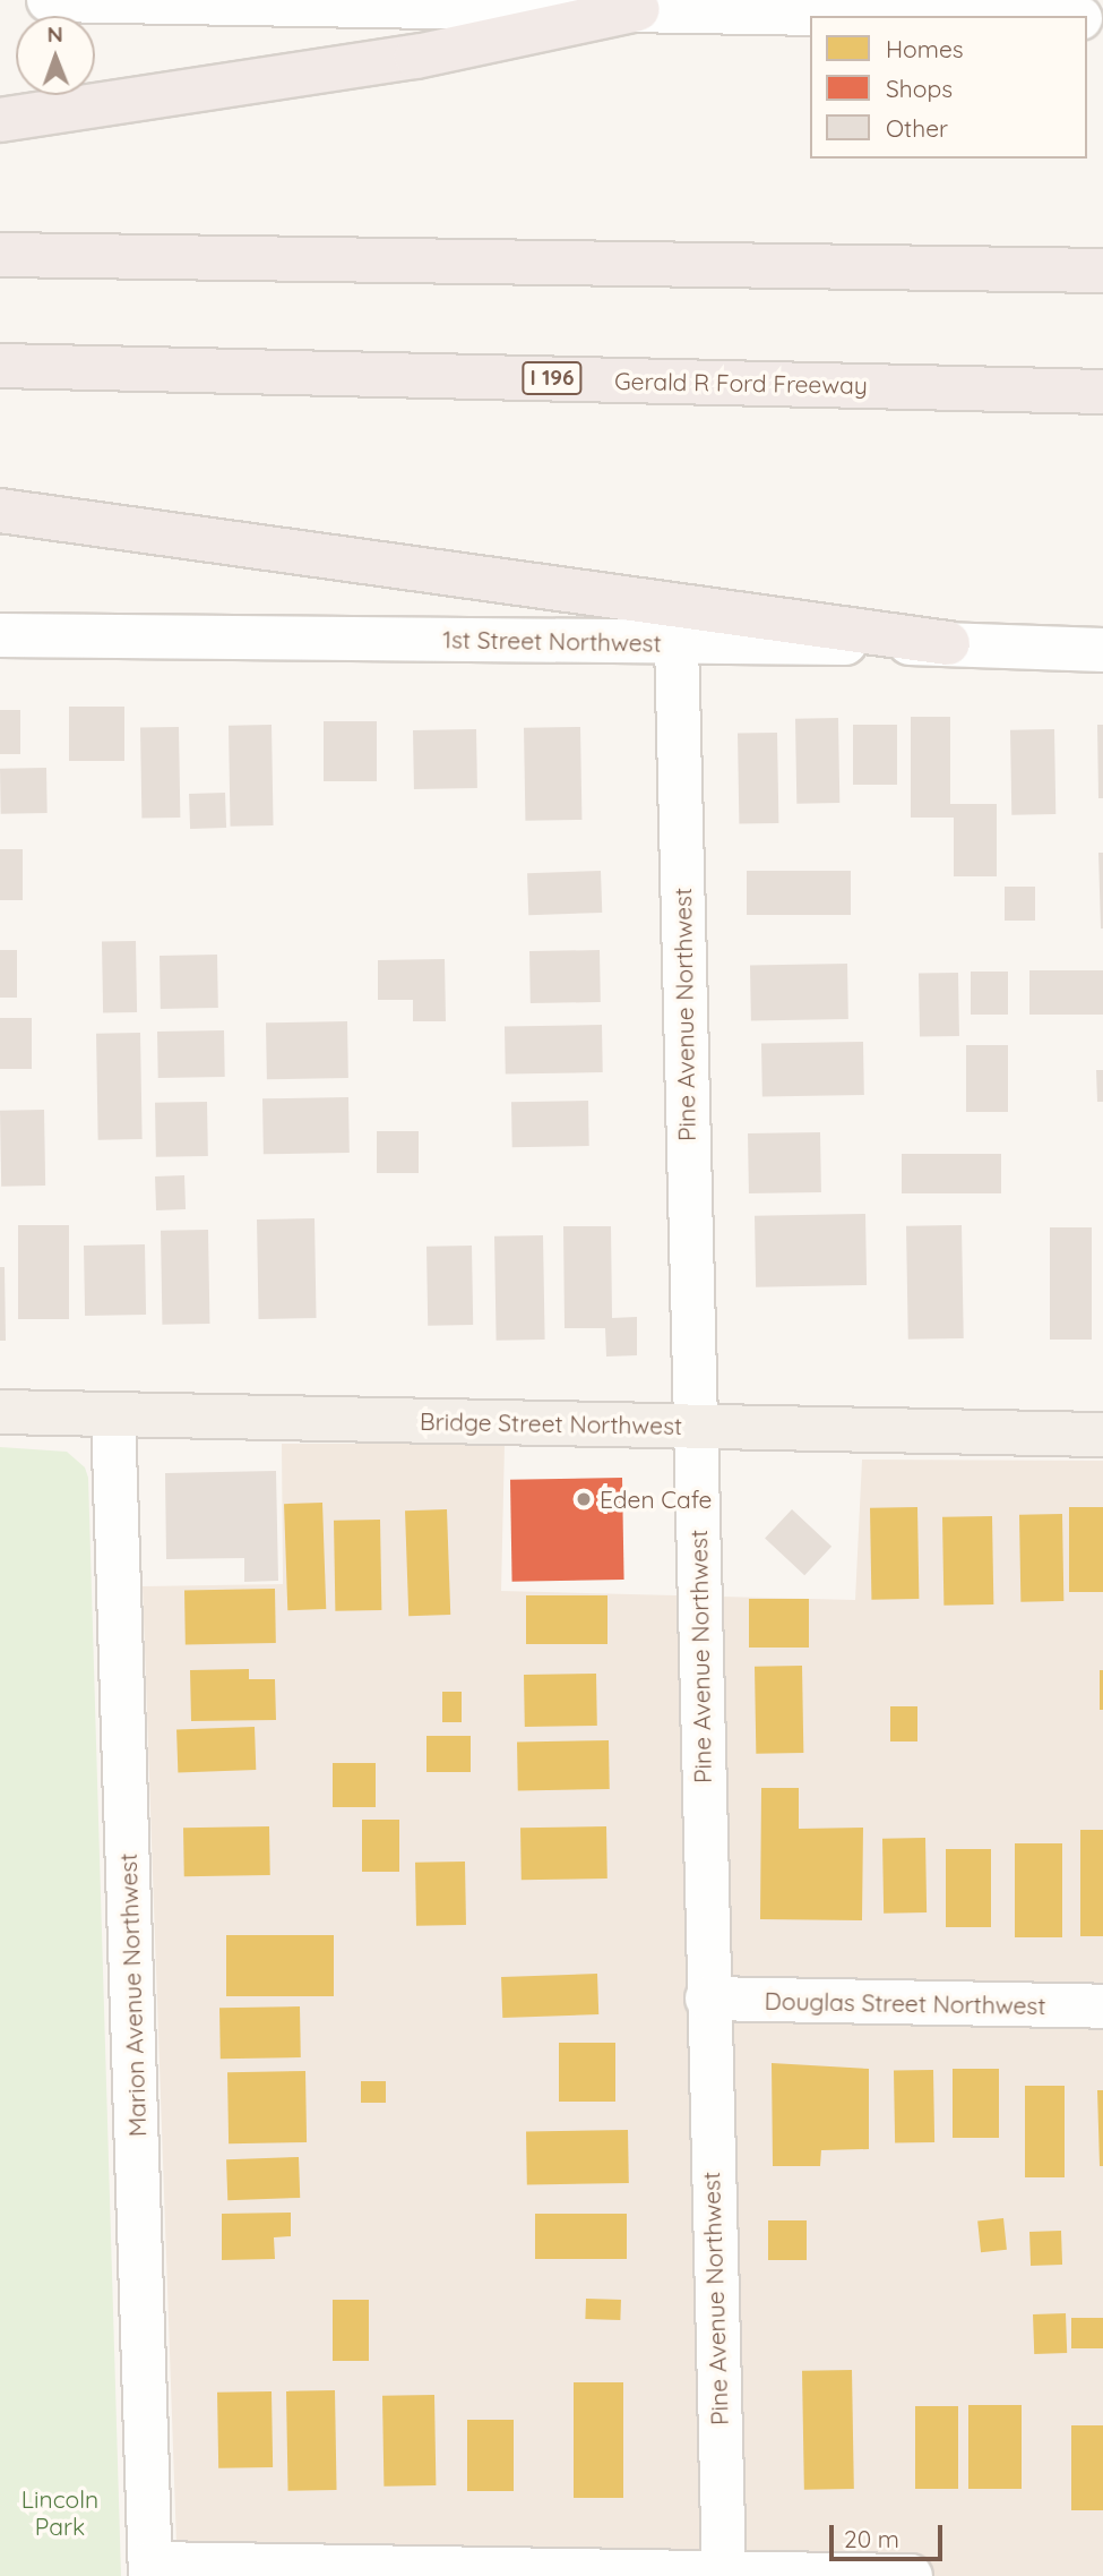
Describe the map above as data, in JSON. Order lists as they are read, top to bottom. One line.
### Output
{"streets":{"highway":["I 196","Gerald R Ford Freeway"],"main road":["Bridge Street Northwest"],"street":["1st Street Northwest","Pine Avenue Northwest","Marion Avenue Northwest","Douglas Street Northwest"]},"crossings":[["1st Street Northwest","Pine Avenue Northwest"],["Pine Avenue Northwest","Bridge Street Northwest"],["Pine Avenue Northwest","Douglas Street Northwest"],["Bridge Street Northwest","Marion Avenue Northwest"]],"parks":["Lincoln Park"],"places":["Eden Cafe"],"legend":["Homes","Shops","Other"],"scale_bar":"20 m","north":"top"}
